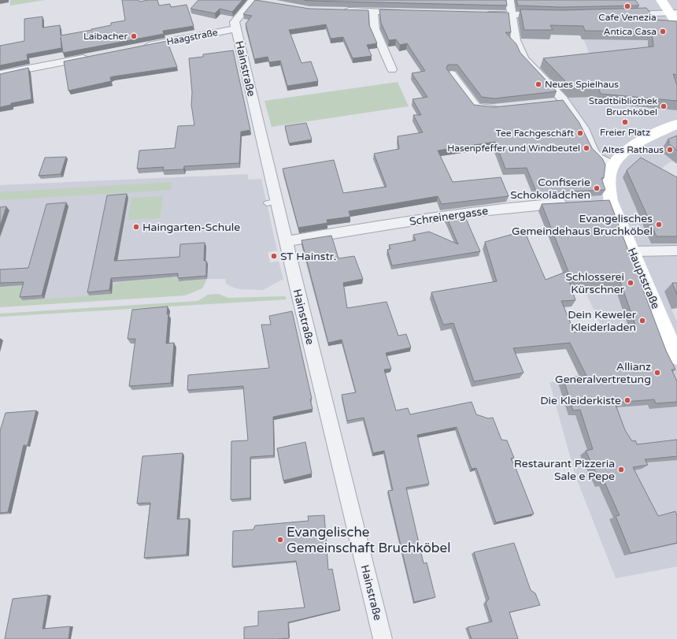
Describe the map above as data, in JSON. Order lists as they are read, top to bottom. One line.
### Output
{"streets":{"main road":["Hauptstraße"],"street":["Haagstraße","Hainstraße","Schreinergasse"]},"crossings":[["Haagstraße","Hainstraße"],["Hainstraße","Schreinergasse"]],"places":["Cafe Venezia","Antica Casa","Laibacher","Neues Spielhaus","Stadtbibliothek Bruchköbel","Freier Platz","Tee Fachgeschäft","Hasenpfeffer und Windbeutel","Altes Rathaus","Confiserie Schokolädchen","Evangelisches Gemeindehaus Bruchköbel","Haingarten-Schule","ST Hainstr.","Schlosserei Kürschner","Dein Keweler Kleiderladen","Allianz Generalvertretung","Die Kleiderkiste","Restaurant Pizzeria Sale e Pepe","Evangelische Gemeinschaft Bruchköbel"]}
